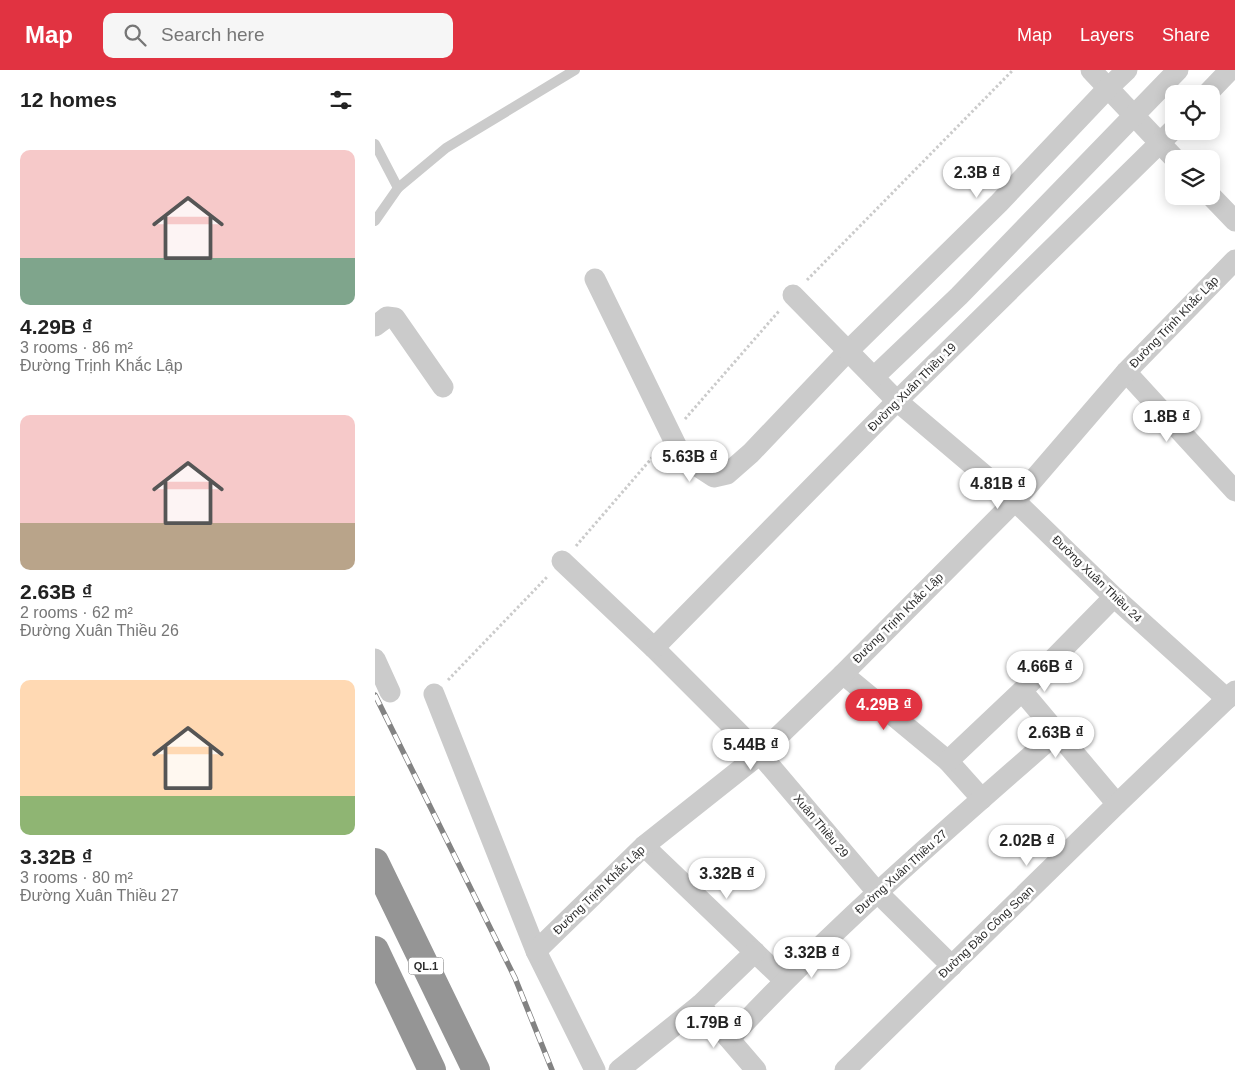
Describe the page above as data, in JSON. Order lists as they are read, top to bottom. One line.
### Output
{"streets":{"highway":["QL.1"],"street":["Đường Trịnh Khắc Lập","Đường Xuân Thiều 19","Đường Xuân Thiều 24","Xuân Thiều 29","Đường Xuân Thiều 27","Đường Đào Công Soạn"]},"crossings":[["Đường Trịnh Khắc Lập","Đường Xuân Thiều 24"],["Đường Trịnh Khắc Lập","Xuân Thiều 29"],["Đường Xuân Thiều 19","Đường Xuân Thiều 24"],["Đường Xuân Thiều 19","Xuân Thiều 29"],["Đường Xuân Thiều 24","Đường Đào Công Soạn"],["Xuân Thiều 29","Đường Xuân Thiều 27"],["Xuân Thiều 29","Đường Đào Công Soạn"]],"page":{"header":"Map","search":"Search here","nav":["Map","Layers","Share"],"heading":"12 homes","list":[{"name":"4.29B ₫","note":"3 rooms · 86 m² · Đường Trịnh Khắc Lập"},{"name":"2.63B ₫","note":"2 rooms · 62 m² · Đường Xuân Thiều 26"},{"name":"3.32B ₫","note":"3 rooms · 80 m² · Đường Xuân Thiều 27"}],"price":["2.3B ₫","1.8B ₫","5.63B ₫","4.81B ₫","4.66B ₫","4.29B ₫","2.63B ₫","5.44B ₫","2.02B ₫","3.32B ₫","3.32B ₫","1.79B ₫"]}}
